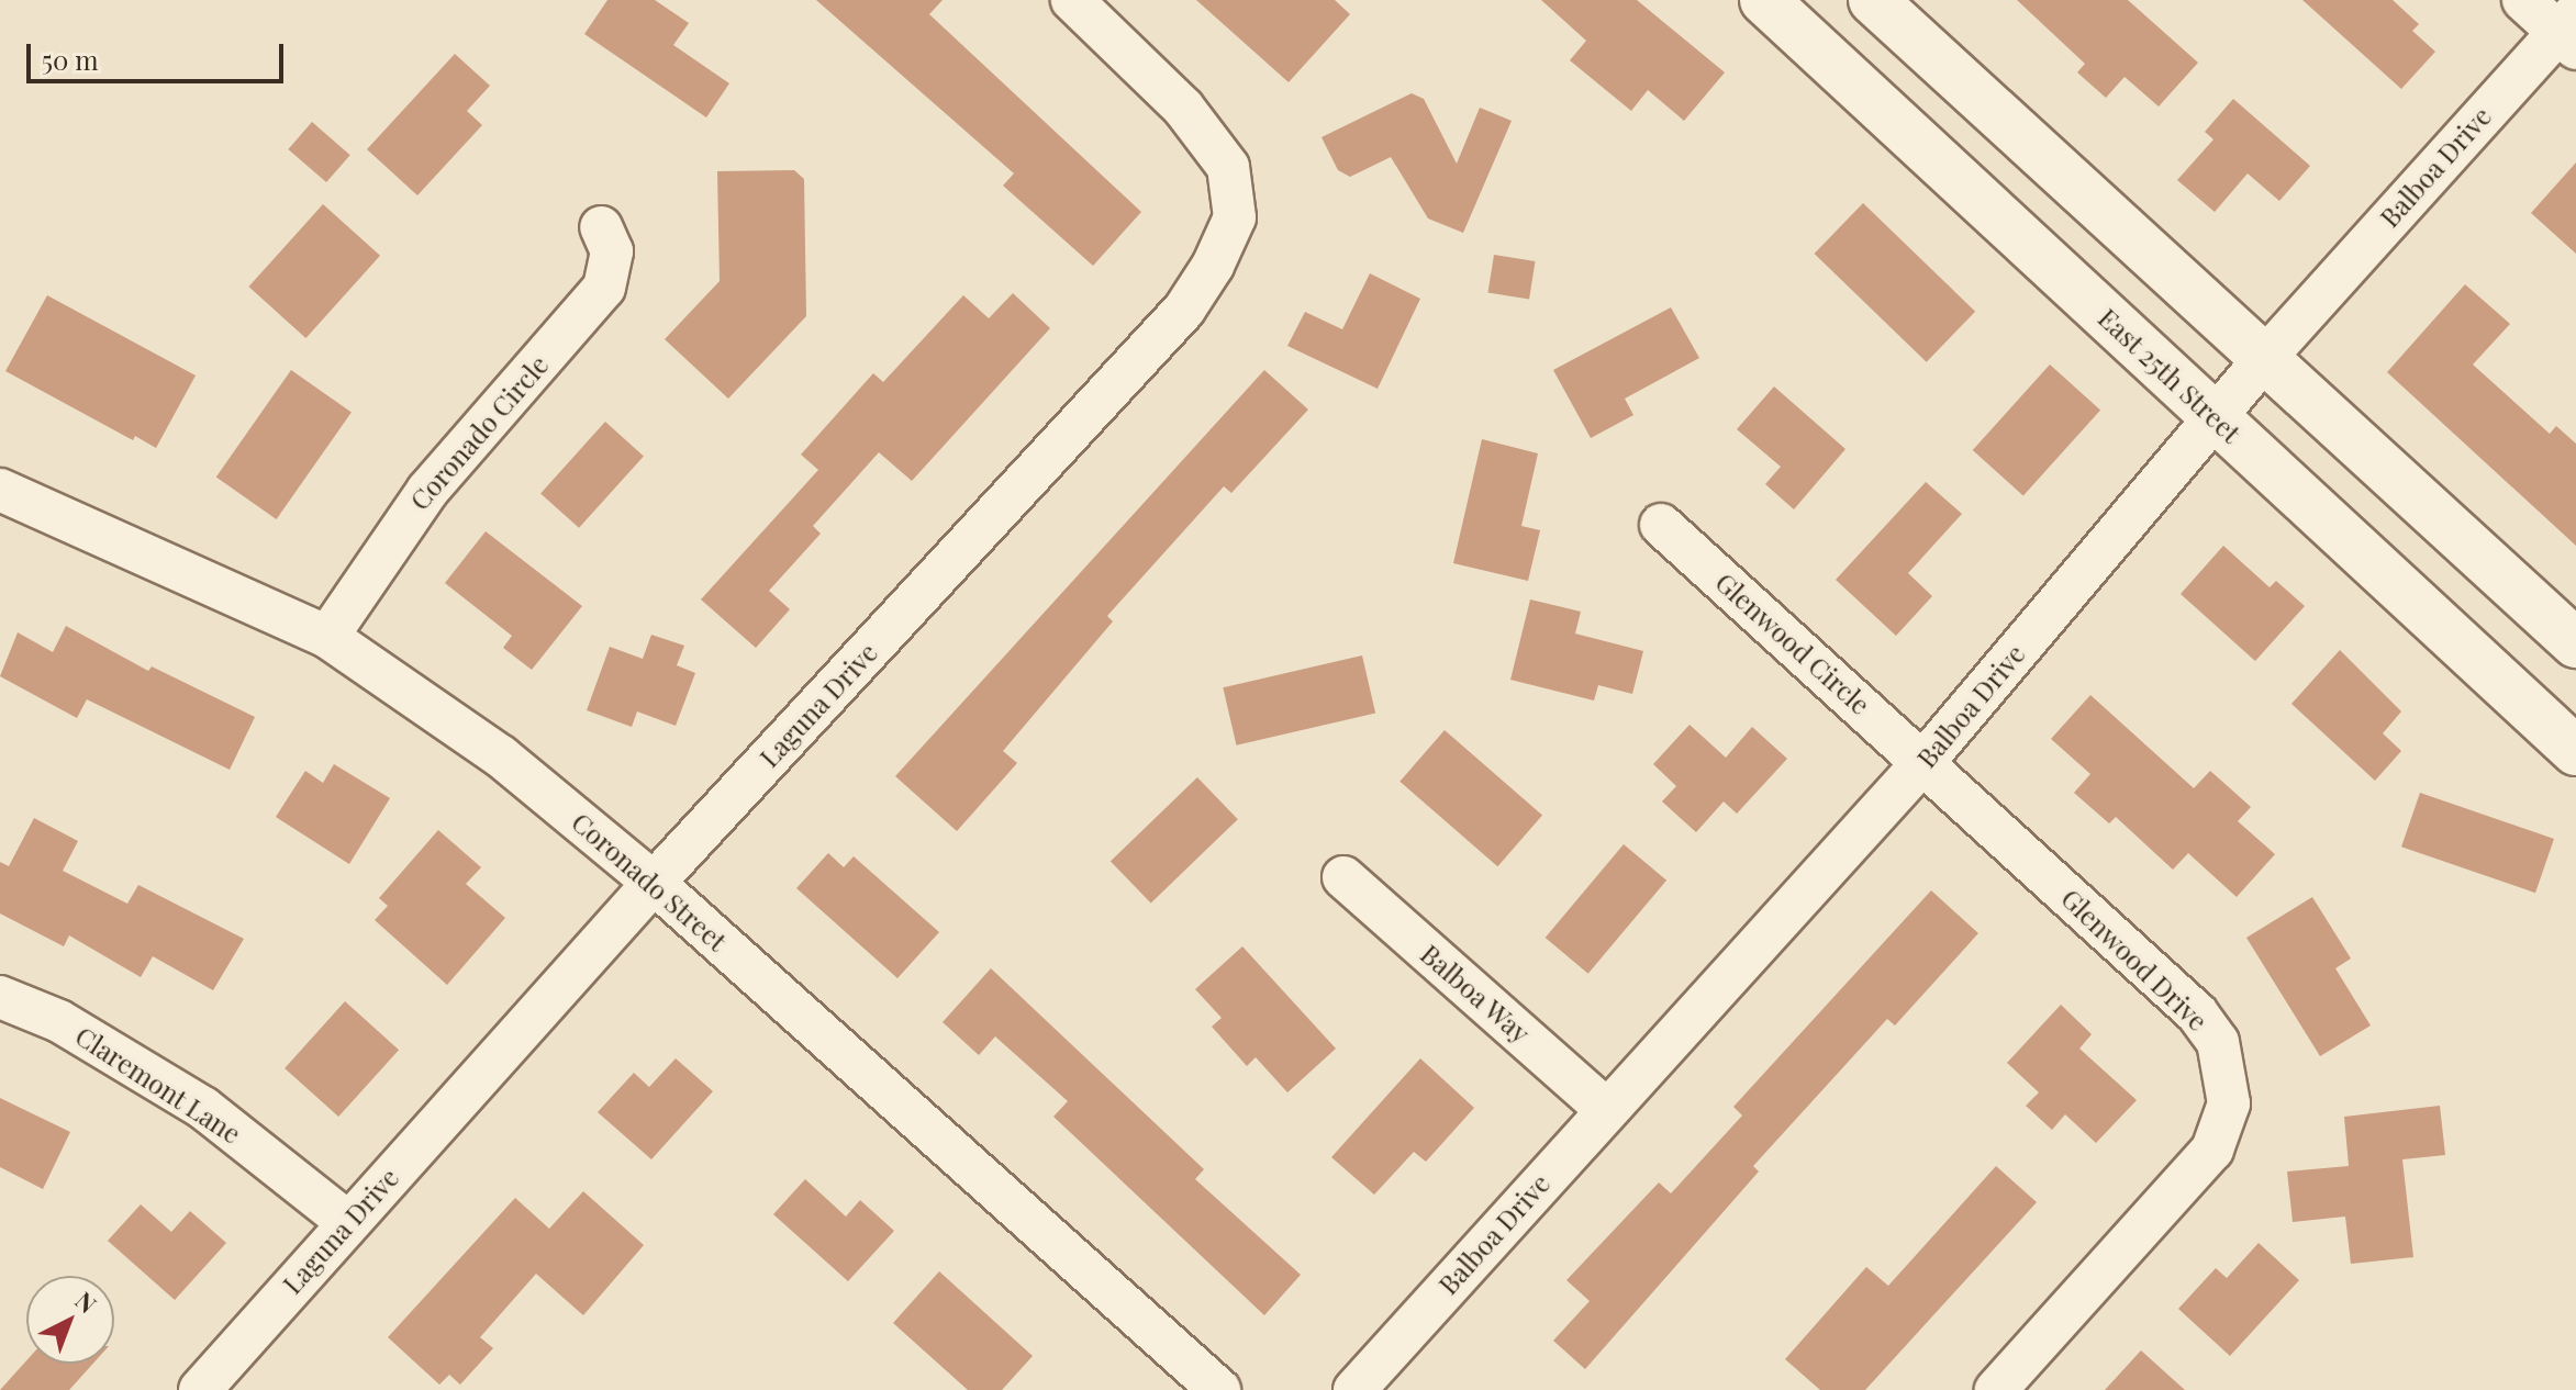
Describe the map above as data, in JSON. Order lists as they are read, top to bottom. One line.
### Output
{"streets":{"street":["Balboa Drive","East 25th Street","Coronado Circle","Glenwood Circle","Laguna Drive","Coronado Street","Glenwood Drive","Balboa Way","Claremont Lane"]},"crossings":[["Balboa Drive","East 25th Street"],["Balboa Drive","Glenwood Circle"],["Balboa Drive","Glenwood Drive"],["Balboa Drive","Balboa Way"],["Coronado Circle","Coronado Street"],["Glenwood Circle","Glenwood Drive"],["Laguna Drive","Coronado Street"],["Laguna Drive","Claremont Lane"]],"scale_bar":"50 m","north":"top right"}
